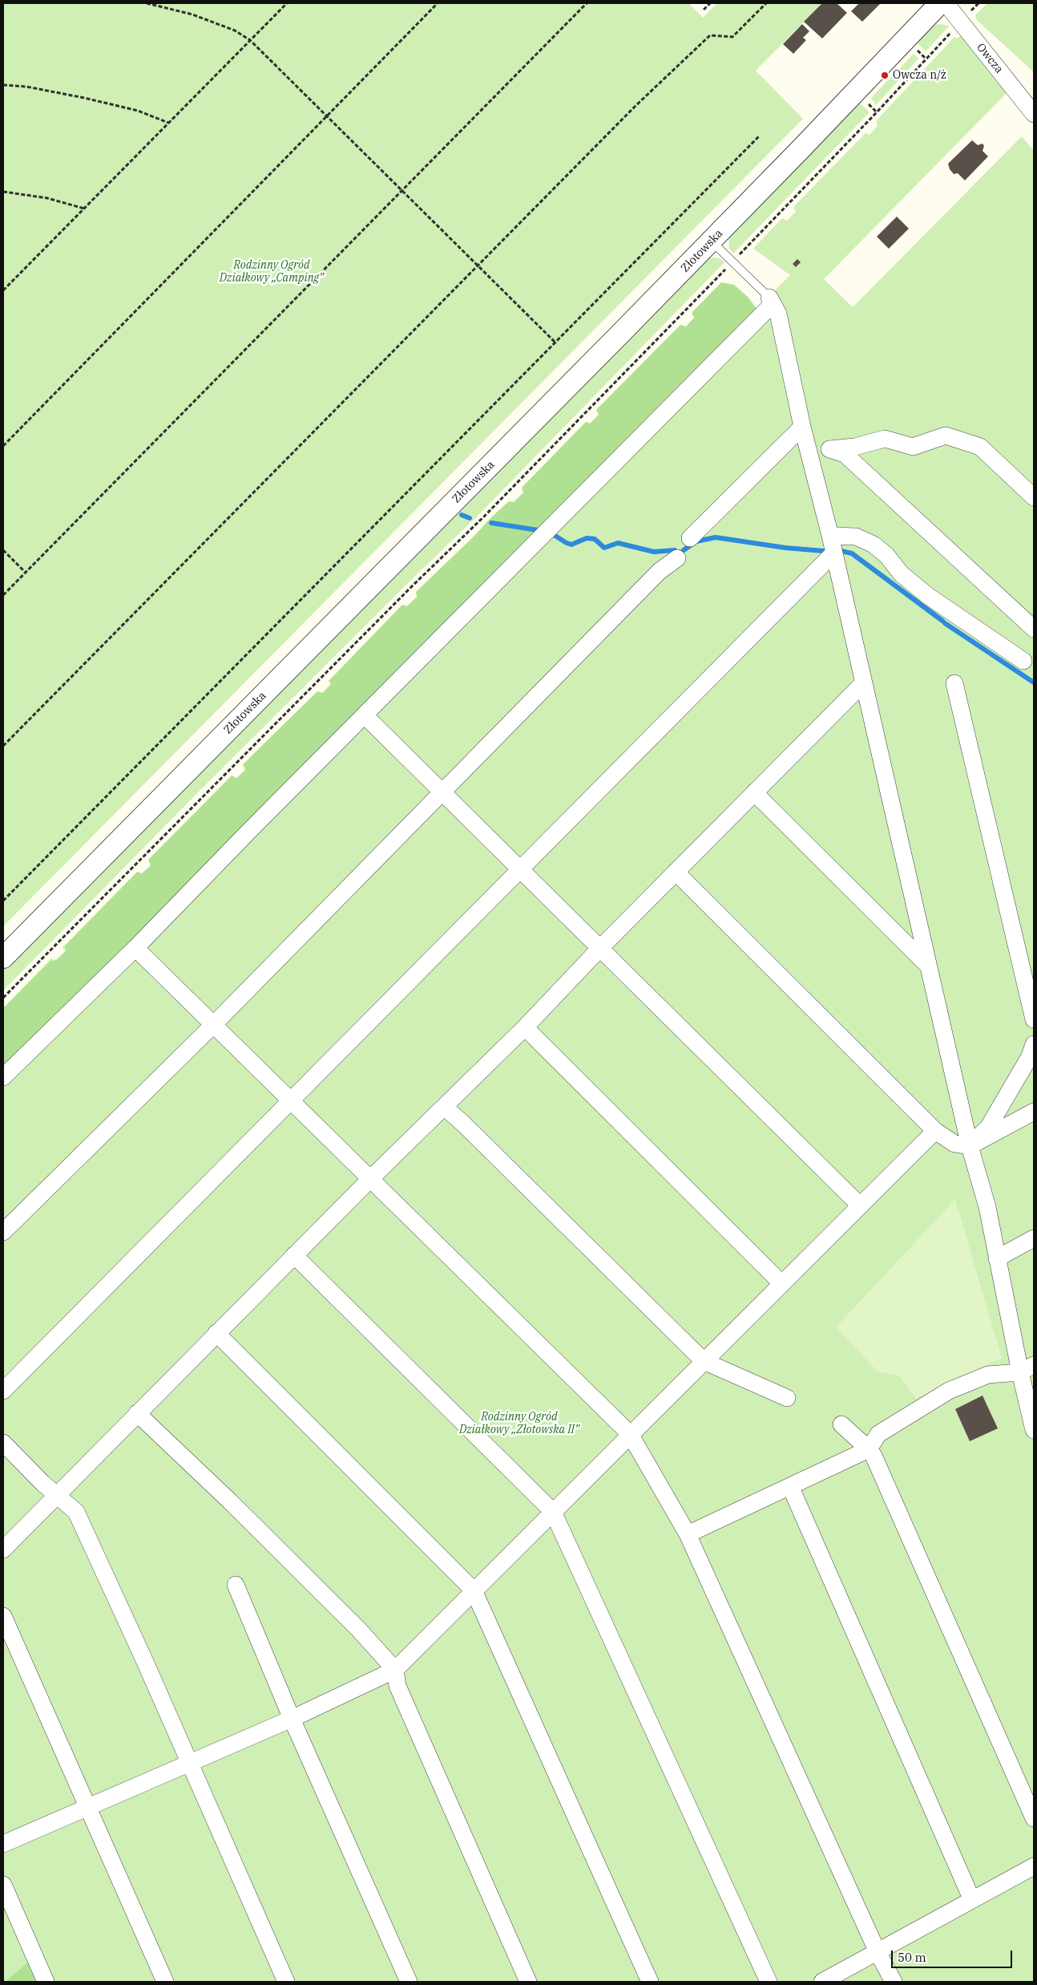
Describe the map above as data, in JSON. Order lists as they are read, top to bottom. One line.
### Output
{"streets":{"street":["Owcza","Złotowska"]},"parks":["Rodzinny Ogród Działkowy „Camping”","Rodzinny Ogród Działkowy „Złotowska II”"],"places":["Owcza n/ż"],"scale_bar":"50 m"}
